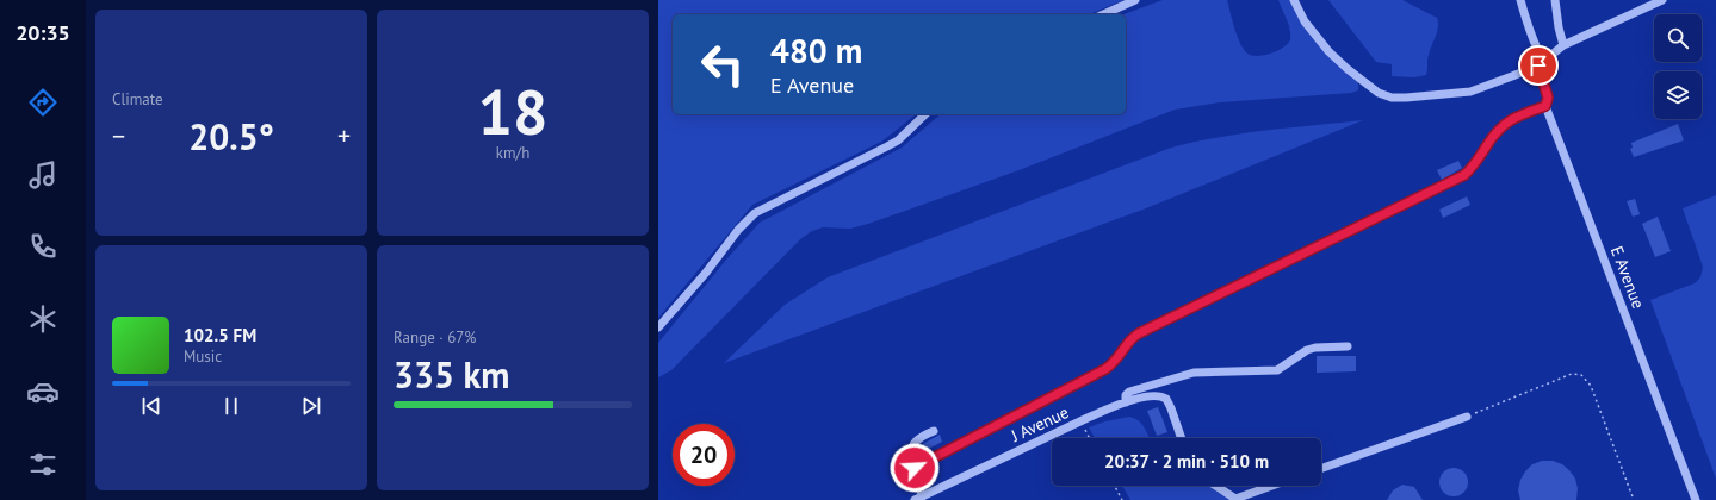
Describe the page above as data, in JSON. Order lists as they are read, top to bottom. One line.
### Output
{"streets":{"lane":["E Avenue","J Avenue"]},"page":{"tabs":"20:35","tile":["Climate",["18","km/h"],["Range · 67%","335 km"]],"turn":["480 m","E Avenue"],"heat":["−","20.5°","+"],"song":["102.5 FM","Music"],"limit":"20","trip":"20:37 · 2 min · 510 m"}}
